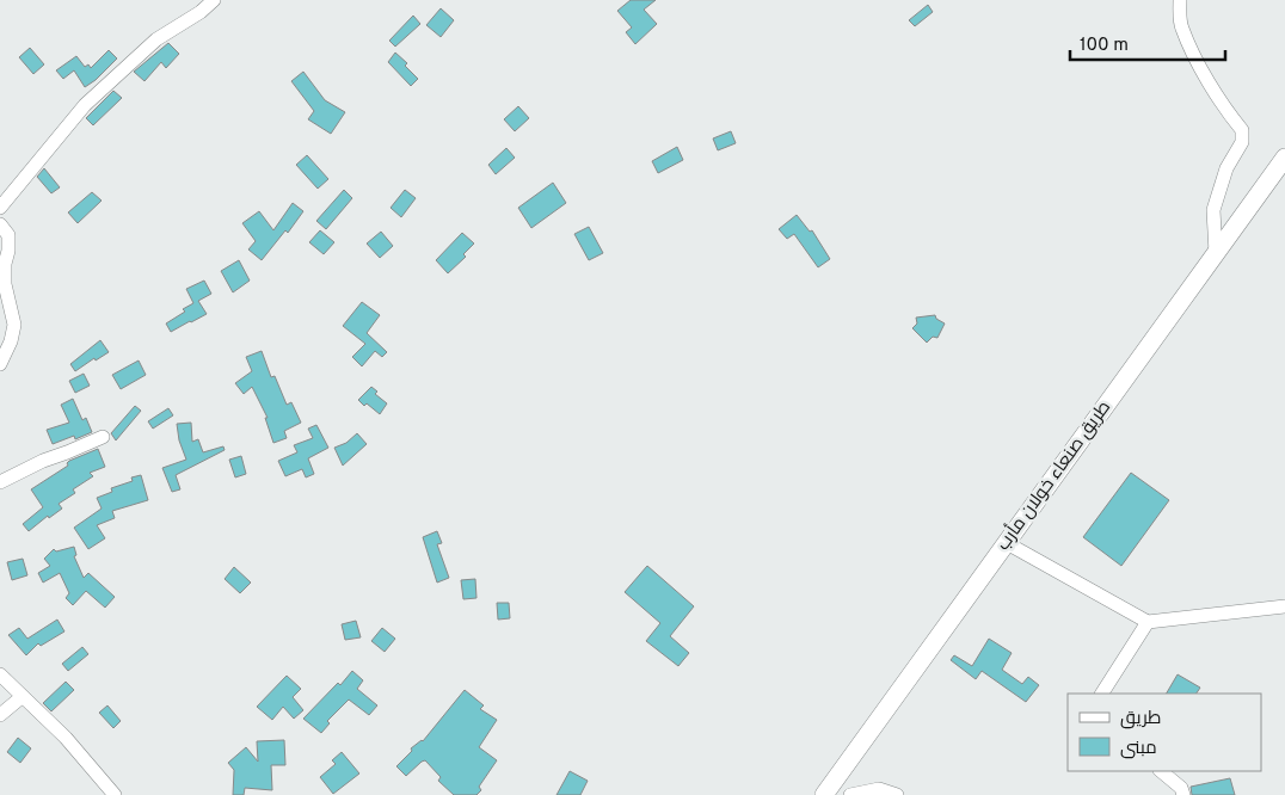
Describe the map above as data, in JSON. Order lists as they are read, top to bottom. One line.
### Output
{"streets":{"main road":["طريق صنعاء خولان مأرب"]},"legend":["طريق","مبنى"],"scale_bar":"100 m"}
